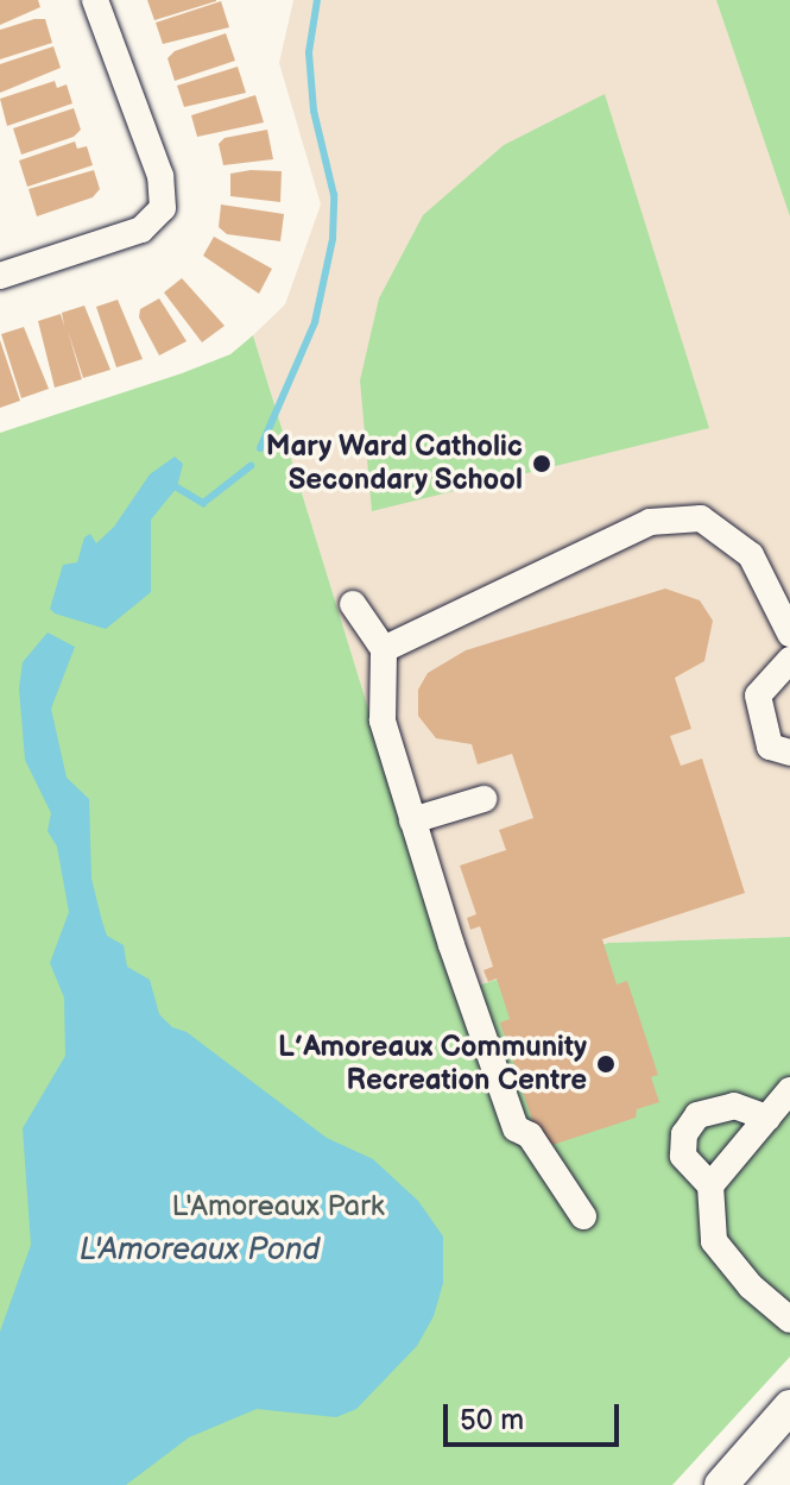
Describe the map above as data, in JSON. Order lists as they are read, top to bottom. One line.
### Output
{"water":["L'Amoreaux Pond"],"parks":["L'Amoreaux Park"],"places":["Mary Ward Catholic Secondary School","L’Amoreaux Community Recreation Centre"],"scale_bar":"50 m"}
